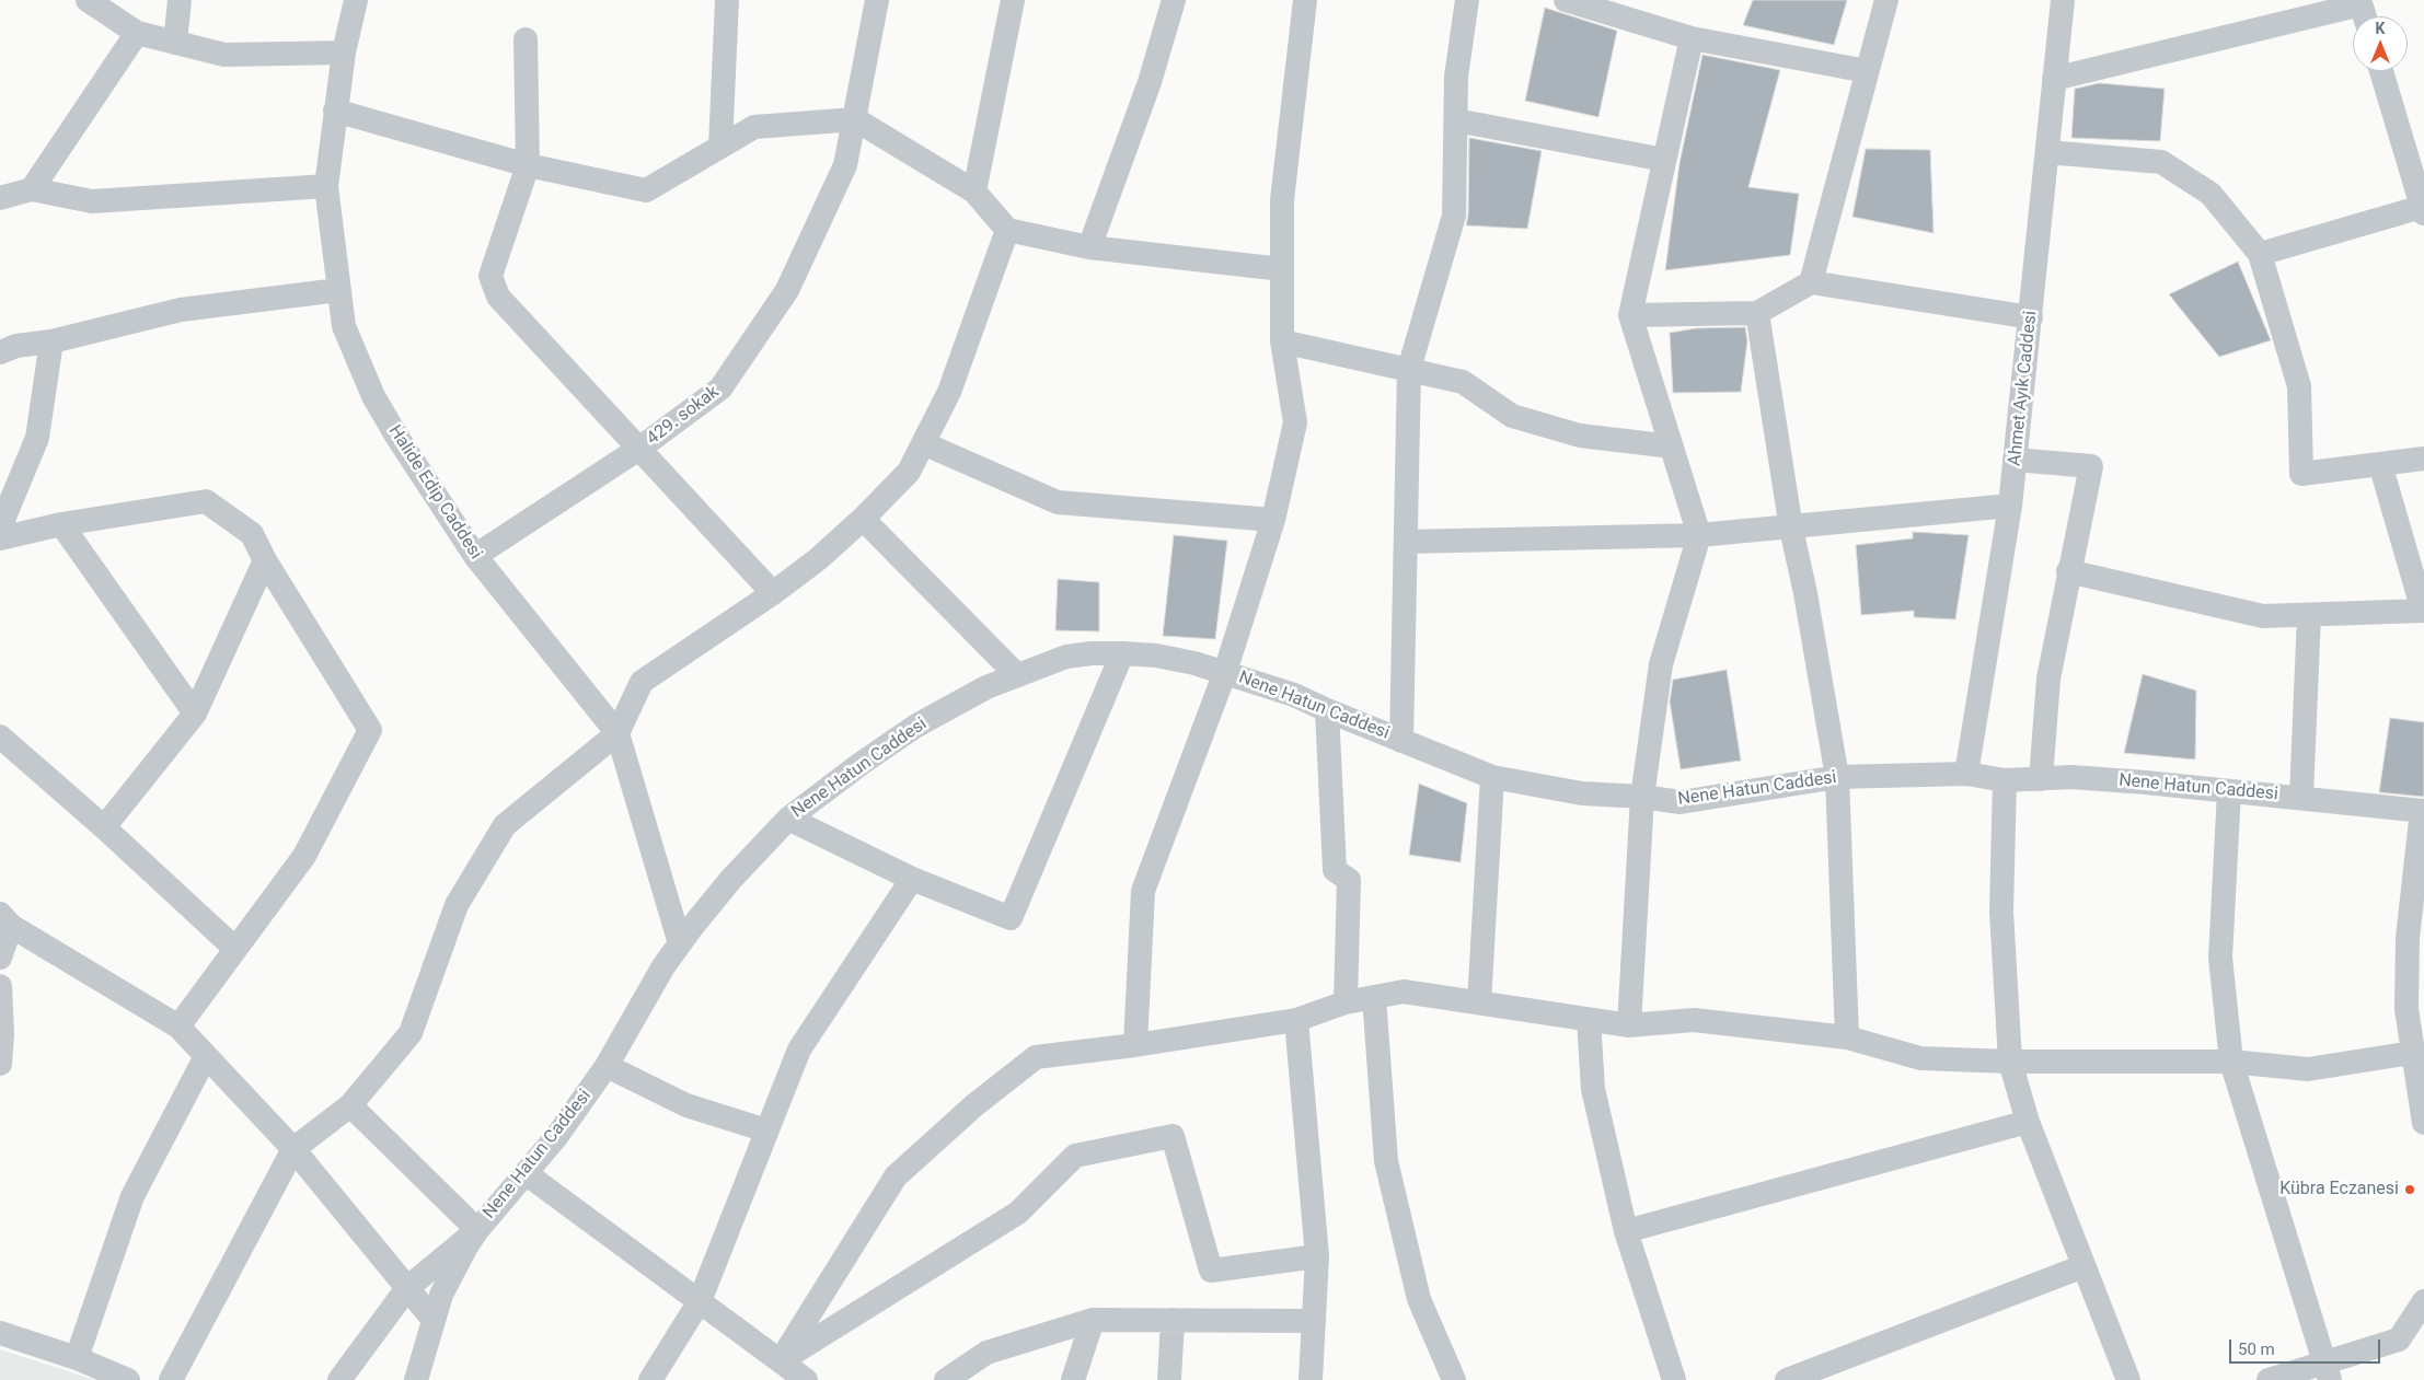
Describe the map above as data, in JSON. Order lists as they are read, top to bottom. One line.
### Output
{"streets":{"street":["Ahmet Ayık Caddesi","429. sokak","Halide Edip Caddesi","Nene Hatun Caddesi"]},"crossings":[["Ahmet Ayık Caddesi","Nene Hatun Caddesi"],["429. sokak","Halide Edip Caddesi"],["Halide Edip Caddesi","Nene Hatun Caddesi"]],"places":["Kübra Eczanesi"],"scale_bar":"50 m","north":"top"}
